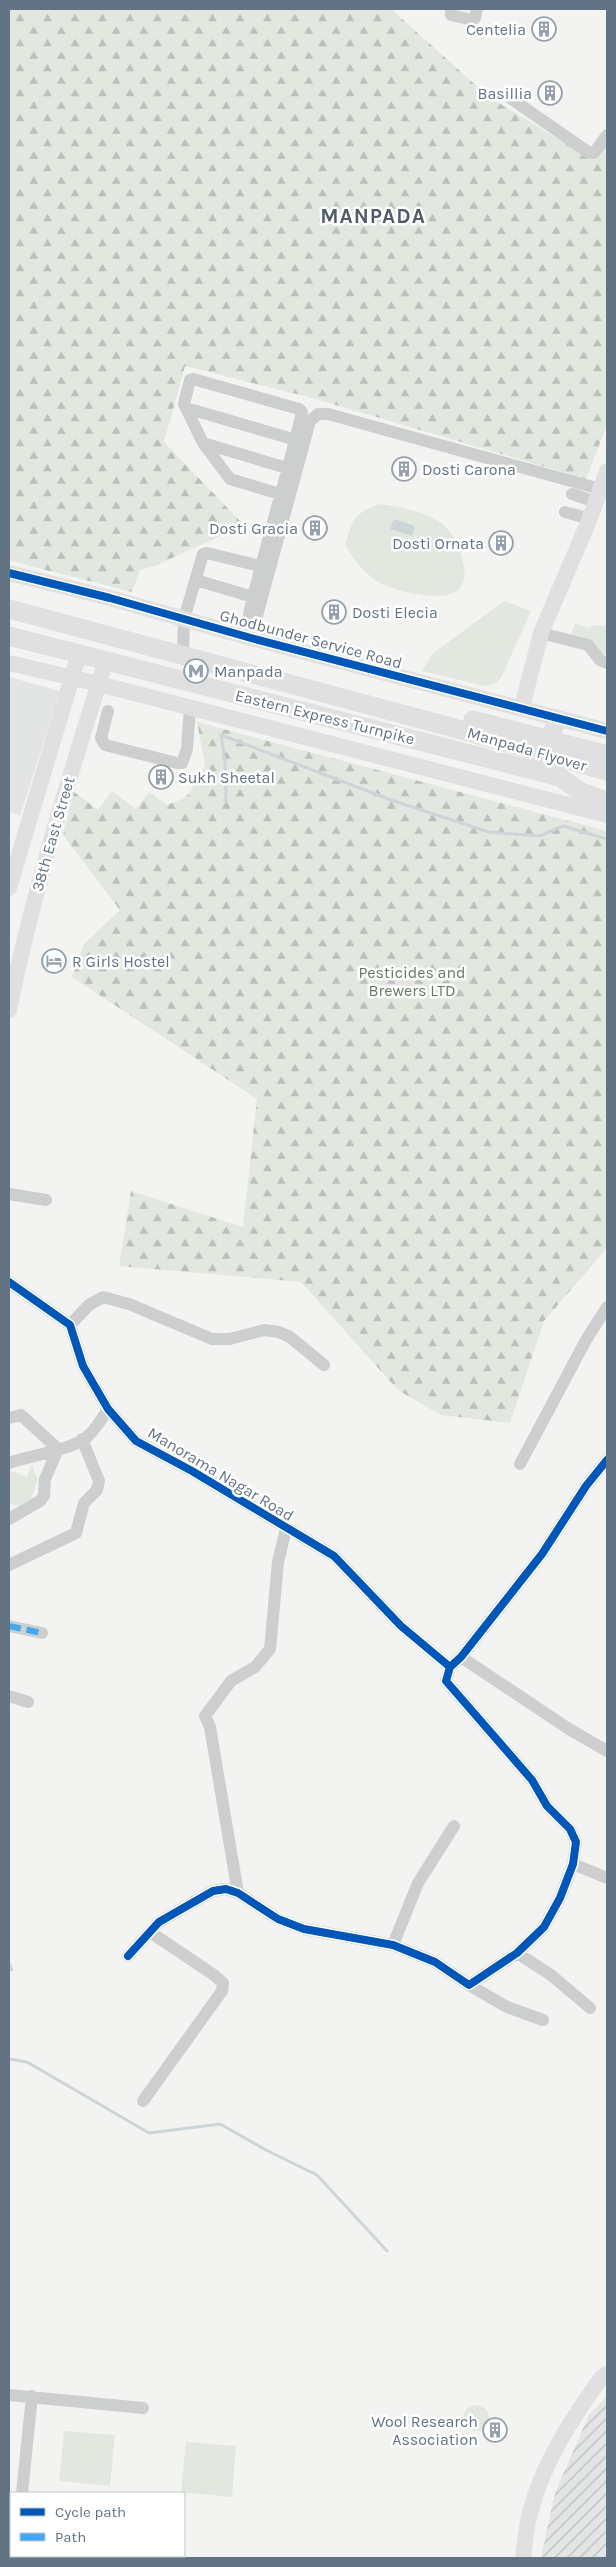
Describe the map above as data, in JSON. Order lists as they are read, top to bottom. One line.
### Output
{"streets":{"main road":["Eastern Express Turnpike","Manpada Flyover"],"street":["Ghodbunder Service Road","38th East Street","Manorama Nagar Road"]},"crossings":[["Eastern Express Turnpike","Manpada Flyover"],["Eastern Express Turnpike","38th East Street"]],"districts":["MANPADA"],"parks":["Pesticides and Brewers LTD"],"places":{"building":["Centelia","Basillia","Dosti Carona","Dosti Gracia","Dosti Ornata","Dosti Elecia","Sukh Sheetal","Wool Research Association"],"metro station":["Manpada"],"hotel":["R Girls Hostel"]},"legend":["Cycle path","Path"]}
